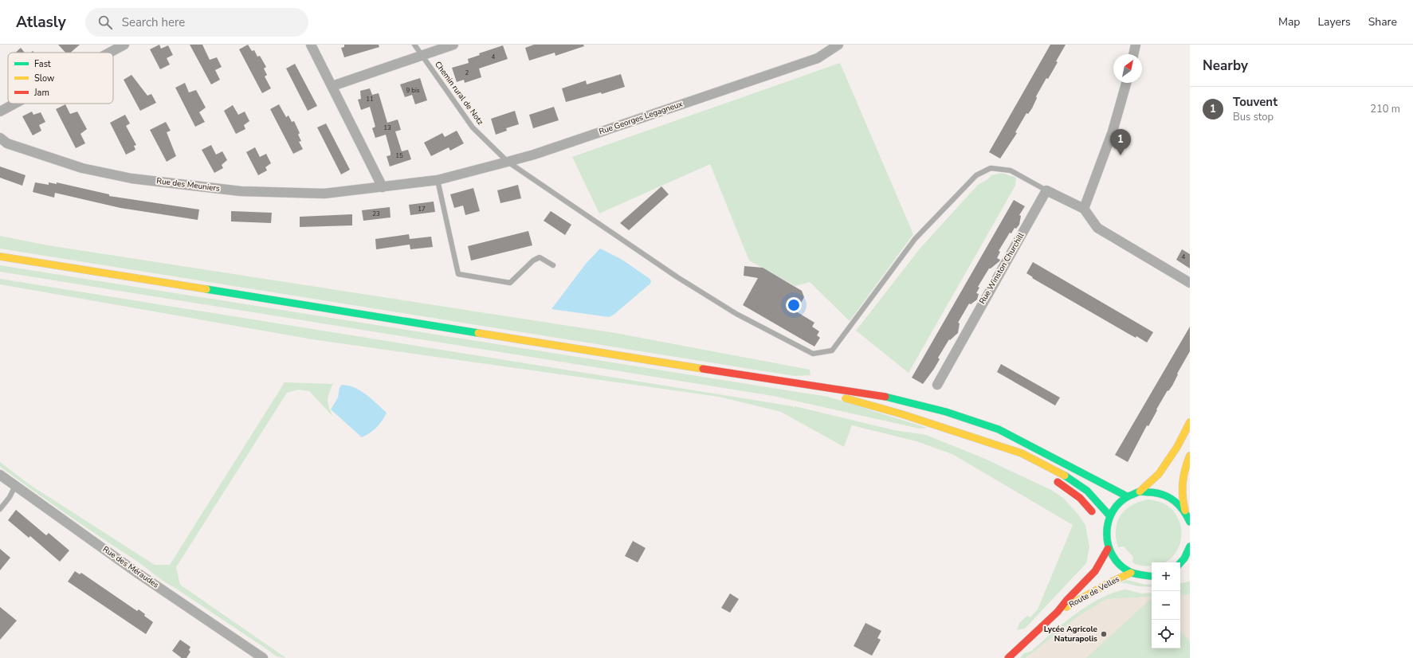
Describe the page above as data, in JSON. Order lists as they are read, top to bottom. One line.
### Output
{"streets":{"main road":["Route de Velles"],"street":["Rue Georges Legagneux","Rue des Meuniers","Rue Winston Churchill","Rue des Méraudes"],"lane":["Chemin rural de Notz"]},"crossings":[["Chemin rural de Notz","Rue Georges Legagneux"],["Chemin rural de Notz","Rue Winston Churchill"],["Rue Georges Legagneux","Rue des Meuniers"]],"places":["Lycée Agricole Naturapolis"],"house_numbers":["4","2","9 bis","11","13","15","17","23","4"],"legend":["Fast","Slow","Jam"],"north":"top right","page":{"header":"Atlasly","search":"Search here","nav":["Map","Layers","Share"],"heading":"Nearby","list":[{"mark":"1","name":"Touvent","note":"Bus stop","value":"210 m"}],"pins":"1","map_buttons":["+","−"]}}
